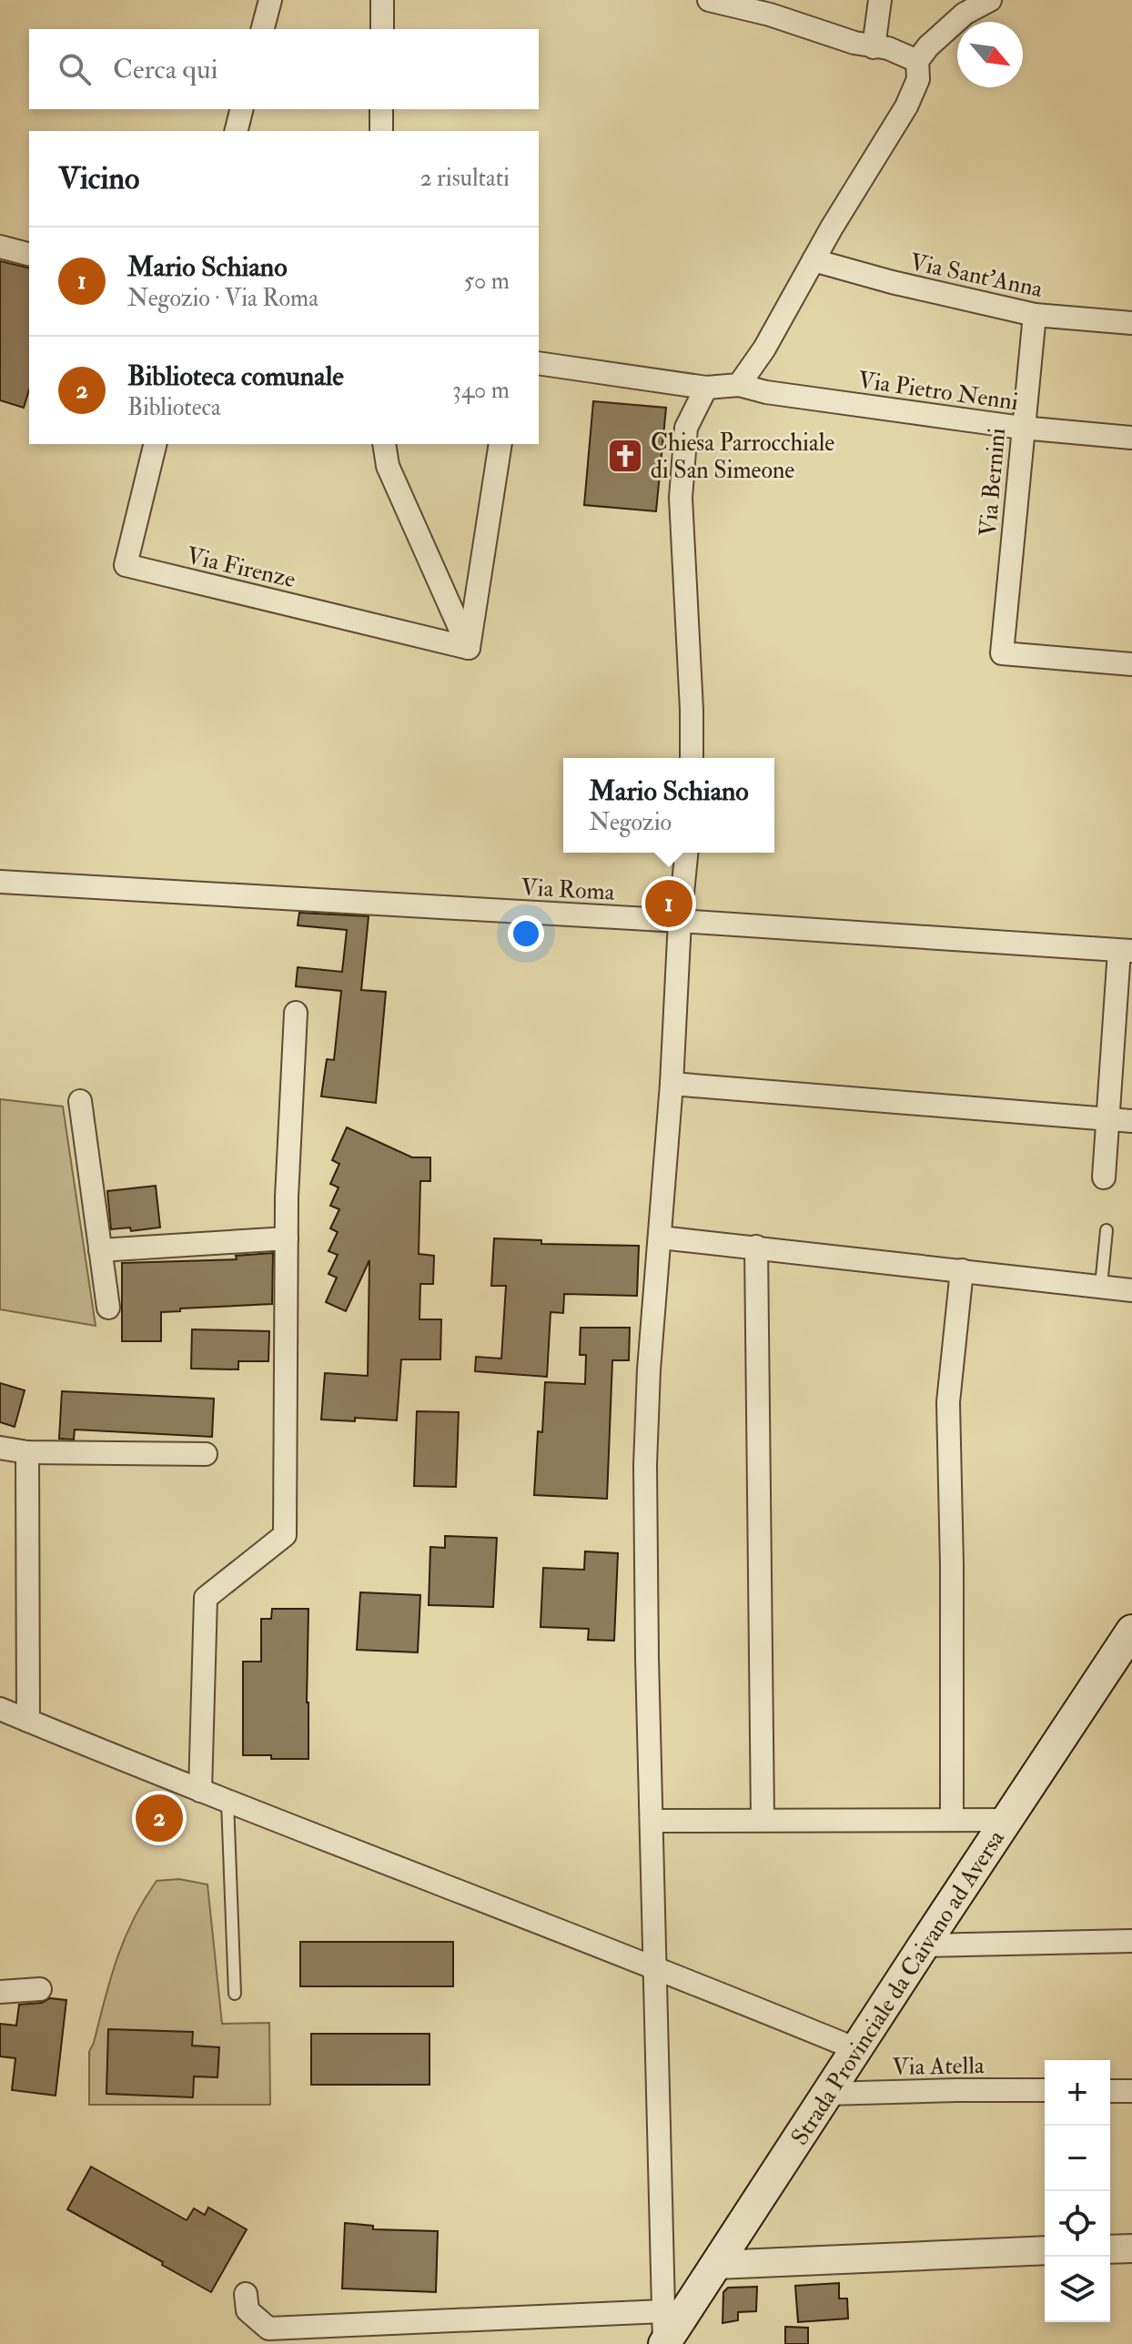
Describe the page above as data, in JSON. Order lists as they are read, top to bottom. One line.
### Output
{"streets":{"main road":["Strada Provinciale da Caivano ad Aversa"],"street":["Via Sant'Anna","Via Pietro Nenni","Via Bernini","Via Firenze","Via Roma","Via Atella"]},"crossings":[["Via Sant'Anna","Via Bernini"],["Via Pietro Nenni","Via Bernini"],["Strada Provinciale da Caivano ad Aversa","Via Atella"]],"places":{"church":["Chiesa Parrocchiale di San Simeone"]},"north":"bottom right","page":{"search":"Cerca qui","heading":["Vicino","2 risultati"],"list":[{"mark":"1","name":"Mario Schiano","note":"Negozio · Via Roma","value":"50 m"},{"mark":"2","name":"Biblioteca comunale","note":"Biblioteca","value":"340 m"}],"popup":["Mario Schiano","Negozio"],"pins":["1","2"],"map_buttons":["+","−"]}}
